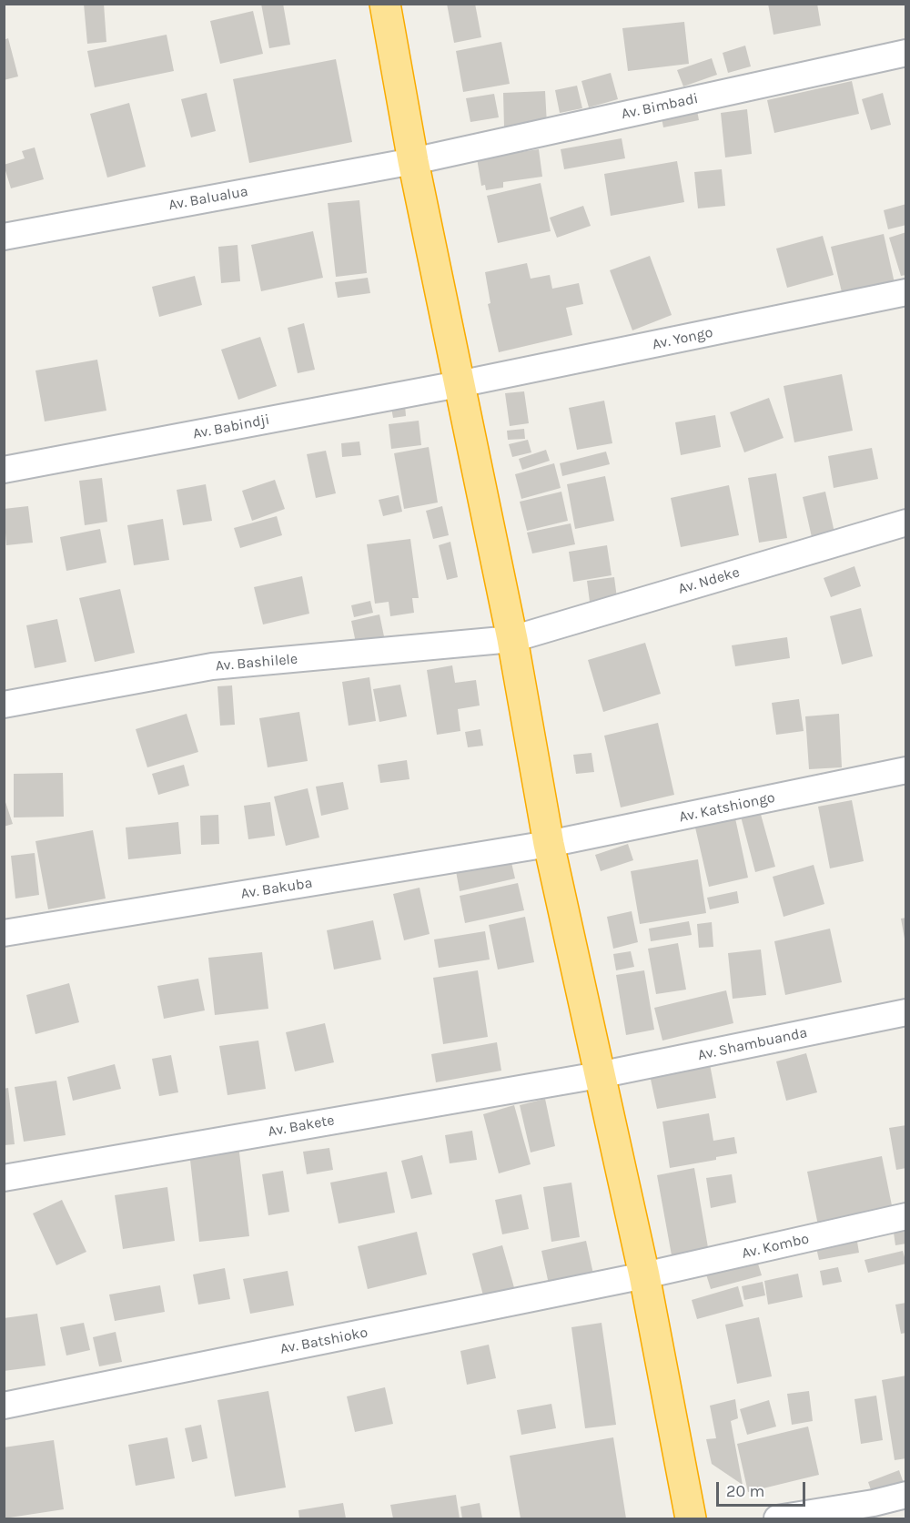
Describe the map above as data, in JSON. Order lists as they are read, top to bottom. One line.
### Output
{"streets":{"street":["Av. Bimbadi","Av. Balualua","Av. Yongo","Av. Babindji","Av. Ndeke","Av. Bashilele","Av. Katshiongo","Av. Bakuba","Av. Shambuanda","Av. Bakete","Av. Kombo","Av. Batshioko"]},"crossings":[["Av. Bimbadi","Av. Balualua"],["Av. Yongo","Av. Babindji"],["Av. Ndeke","Av. Bashilele"],["Av. Katshiongo","Av. Bakuba"],["Av. Shambuanda","Av. Bakete"],["Av. Kombo","Av. Batshioko"]],"scale_bar":"20 m"}
